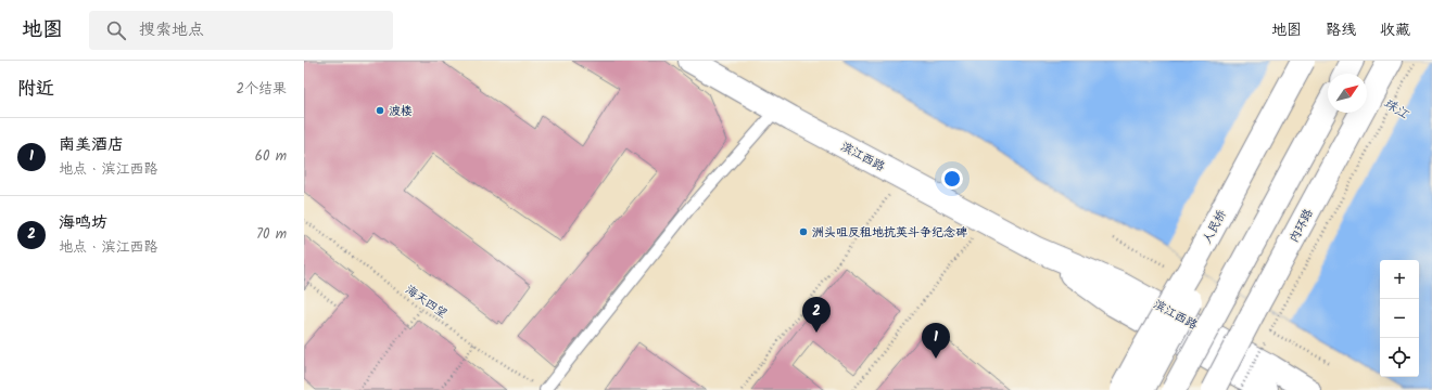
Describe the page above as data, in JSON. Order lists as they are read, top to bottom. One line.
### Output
{"streets":{"main road":["滨江西路","内环路","人民桥"],"path":["海天四望"]},"water":["珠江"],"places":["波楼","洲头咀反租地抗英斗争纪念碑"],"north":"top right","page":{"header":"地图","search":"搜索地点","nav":["地图","路线","收藏"],"heading":["附近","2个结果"],"list":[{"mark":"1","name":"南美酒店","note":"地点 · 滨江西路","value":"60 m"},{"mark":"2","name":"海鸣坊","note":"地点 · 滨江西路","value":"70 m"}],"map_buttons":["+","−"],"pins":["2","1"]}}
